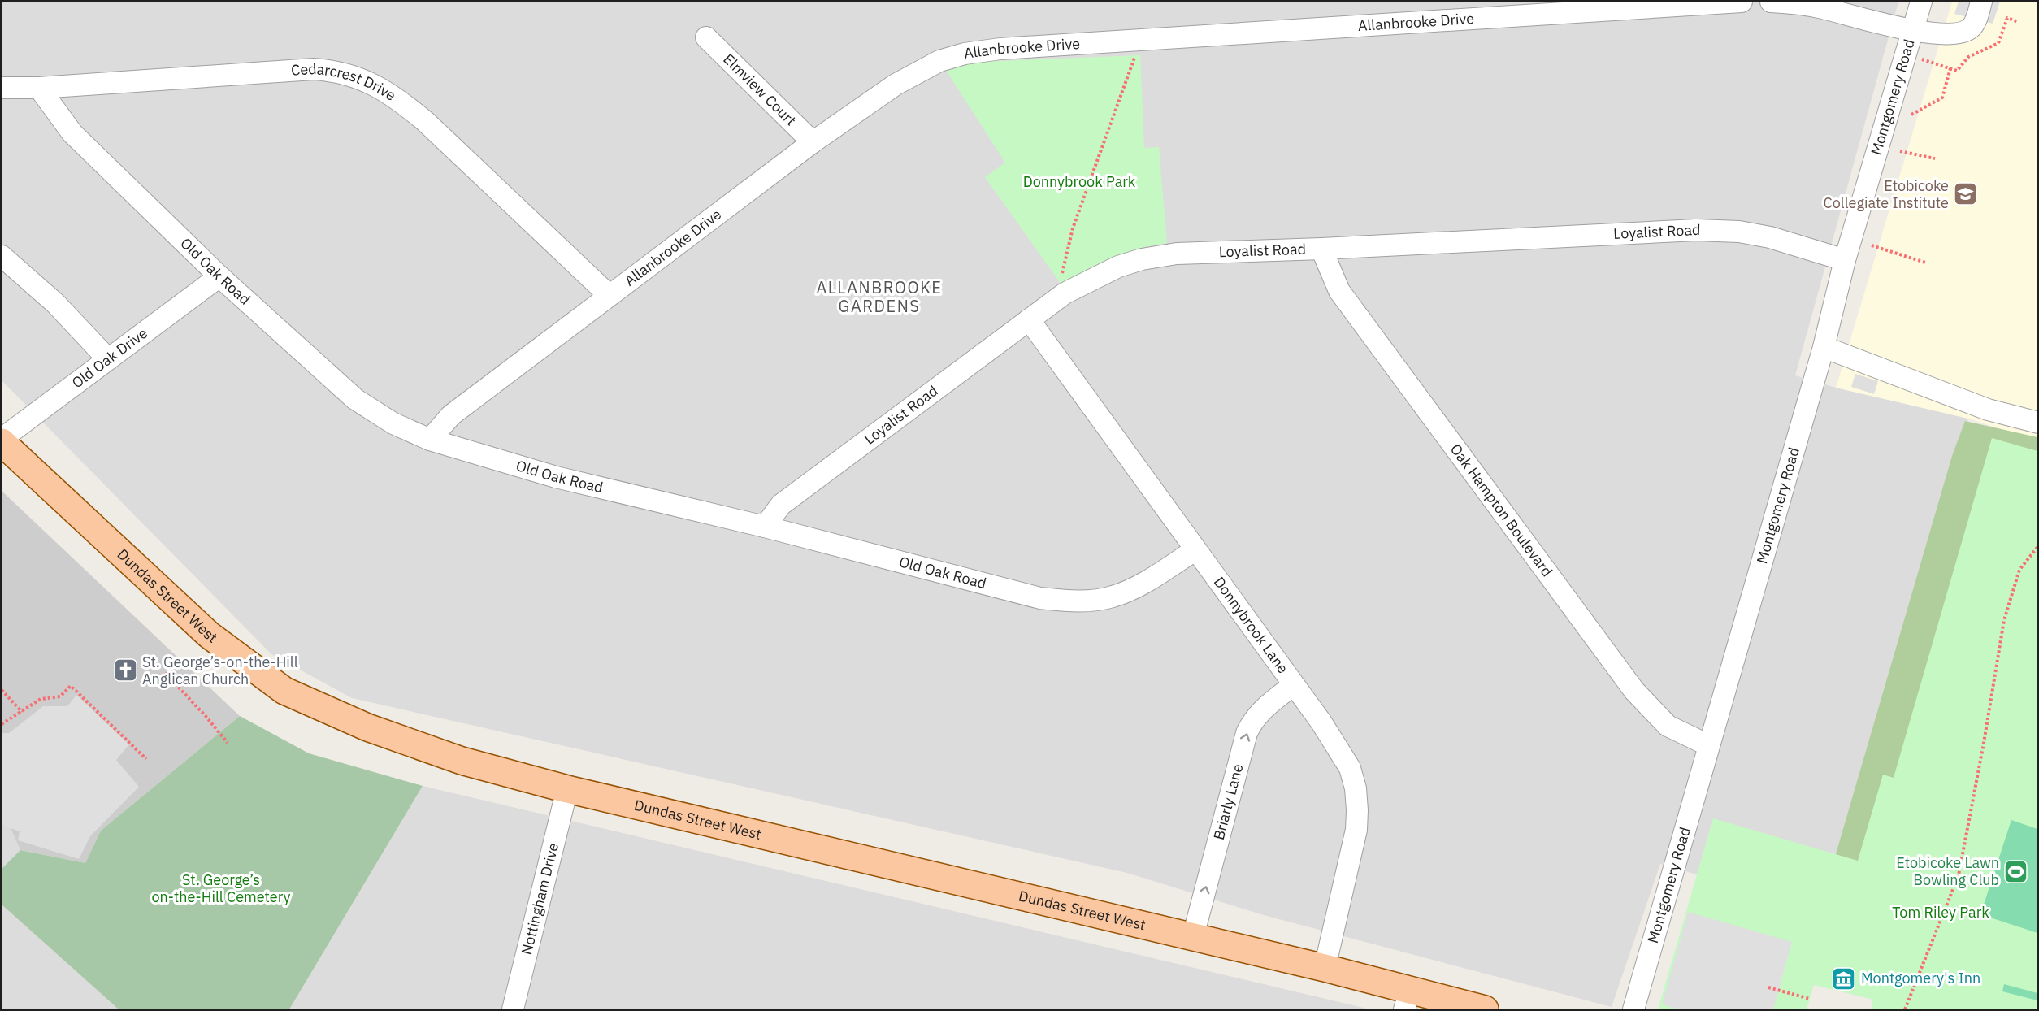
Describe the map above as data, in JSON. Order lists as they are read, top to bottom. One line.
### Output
{"streets":{"main road":["Dundas Street West"],"street":["Allanbrooke Drive","Cedarcrest Drive","Elmview Court","Montgomery Road","Loyalist Road","Old Oak Road","Old Oak Drive","Oak Hampton Boulevard","Donnybrook Lane","Briarly Lane","Nottingham Drive"]},"crossings":[["Allanbrooke Drive","Cedarcrest Drive"],["Allanbrooke Drive","Elmview Court"],["Allanbrooke Drive","Old Oak Road"],["Cedarcrest Drive","Old Oak Road"],["Montgomery Road","Loyalist Road"],["Montgomery Road","Oak Hampton Boulevard"],["Loyalist Road","Old Oak Road"],["Loyalist Road","Oak Hampton Boulevard"],["Loyalist Road","Donnybrook Lane"],["Old Oak Road","Old Oak Drive"],["Old Oak Road","Donnybrook Lane"],["Old Oak Drive","Dundas Street West"],["Dundas Street West","Donnybrook Lane"],["Dundas Street West","Briarly Lane"],["Dundas Street West","Nottingham Drive"],["Donnybrook Lane","Briarly Lane"]],"one_way":["Briarly Lane"],"districts":["ALLANBROOKE GARDENS"],"parks":["Donnybrook Park","St. George’s on-the-Hill Cemetery","Tom Riley Park"],"places":{"school or university":["Etobicoke Collegiate Institute"],"church":["St. George’s-on-the-Hill Anglican Church"],"sports":["Etobicoke Lawn Bowling Club"],"museum":["Montgomery's Inn"]}}
